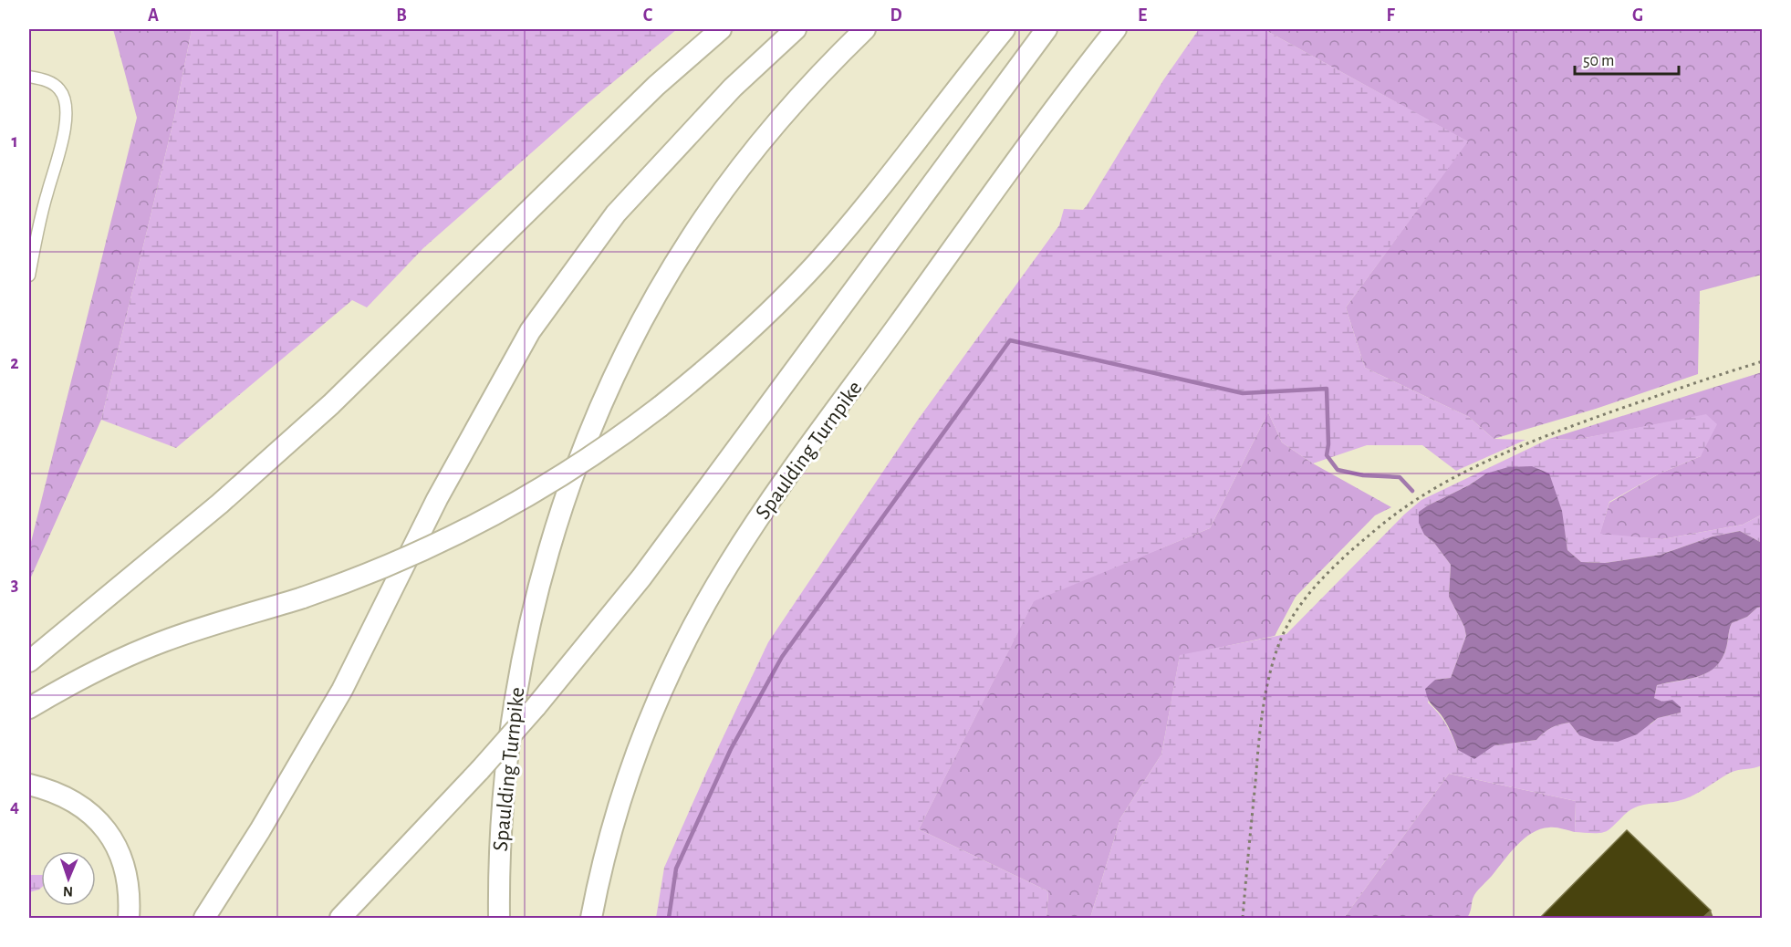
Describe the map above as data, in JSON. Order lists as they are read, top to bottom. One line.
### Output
{"streets":{"highway":["Spaulding Turnpike"]},"scale_bar":"50 m","north":"bottom","grid":{"columns":["A","B","C","D","E","F","G"],"rows":["1","2","3","4"]}}
